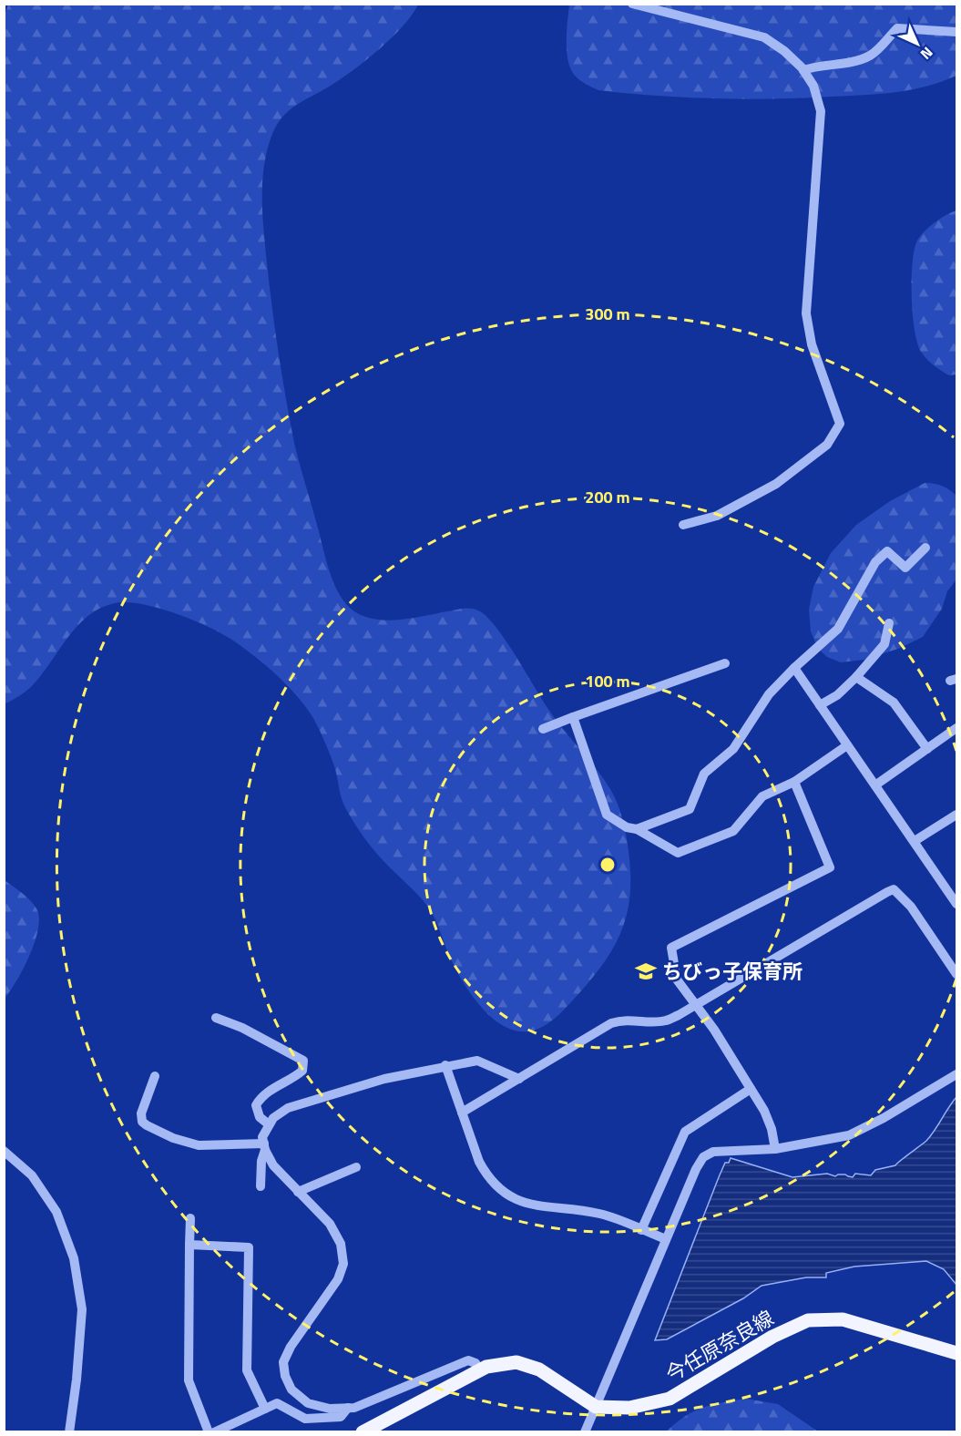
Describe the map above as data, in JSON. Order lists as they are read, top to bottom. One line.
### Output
{"streets":{"main road":["今任原奈良線"]},"places":{"school or university":["ちびっ子保育所"]},"north":"bottom right","rings":["300 m","200 m","100 m"]}
